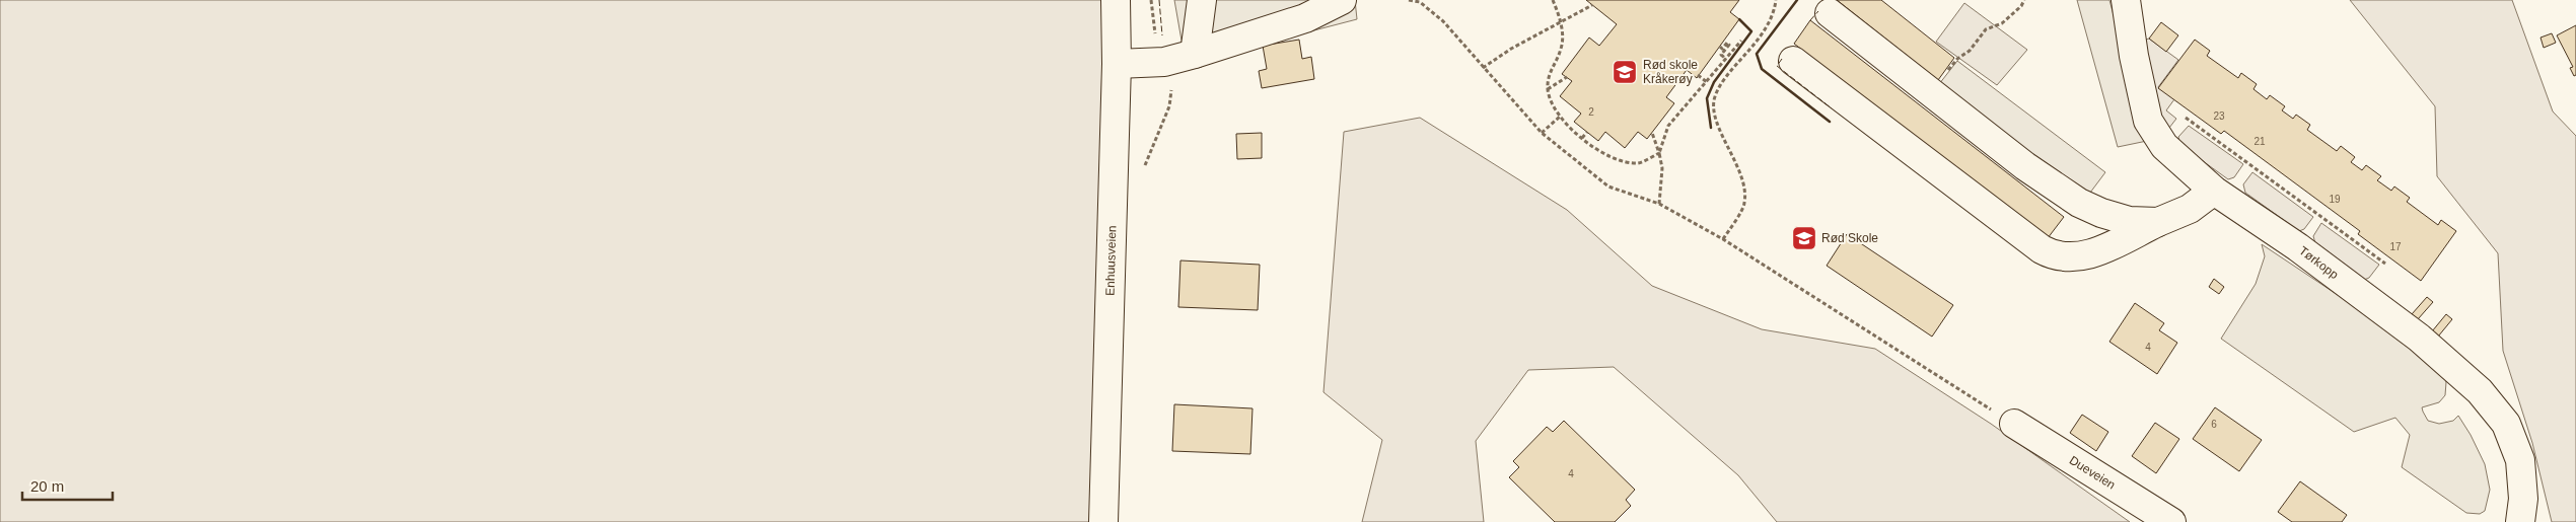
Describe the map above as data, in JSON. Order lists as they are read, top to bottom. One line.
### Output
{"streets":{"street":["Enhuusveien","Tørkopp","Dueveien"]},"places":{"school or university":["Rød skole Kråkerøy","Rød Skole"]},"house_numbers":["2","23","21","19","17","4","6","4"],"scale_bar":"20 m"}
